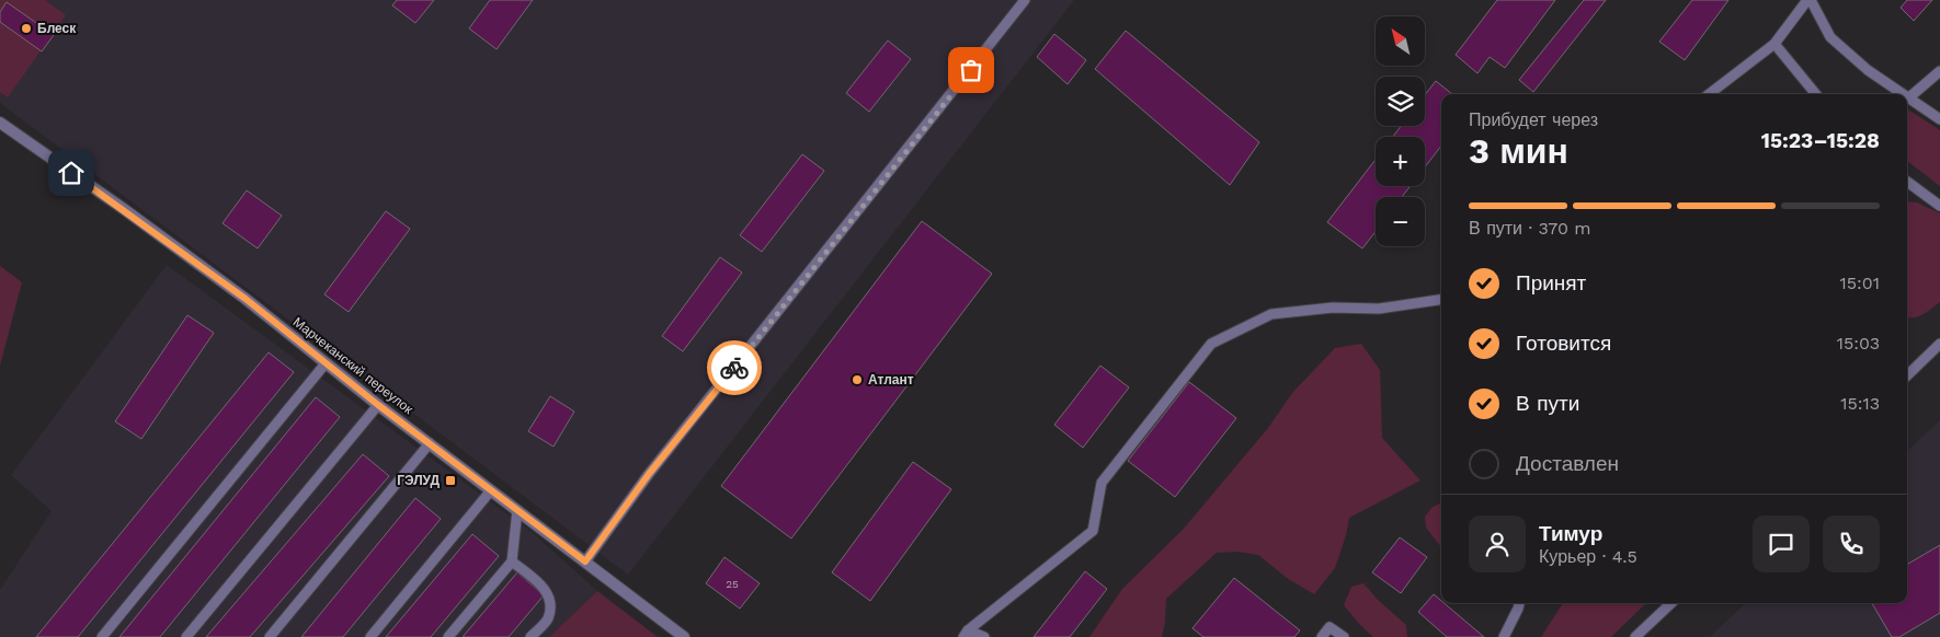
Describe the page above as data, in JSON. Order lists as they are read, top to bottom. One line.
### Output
{"streets":{"street":["Марчеканский переулок"]},"places":{"other":["Блеск","Атлант"],"transit":["ГЭЛУД"]},"house_numbers":["25"],"north":"top left","page":{"map_buttons":["+","−"],"heading":["3 мин","Прибудет через","15:23–15:28"],"panel":["Тимур","Курьер · 4.5"],"bar":"В пути · 370 m","list":[["Принят","15:01"],["Готовится","15:03"],["В пути","15:13"],"Доставлен"]}}
